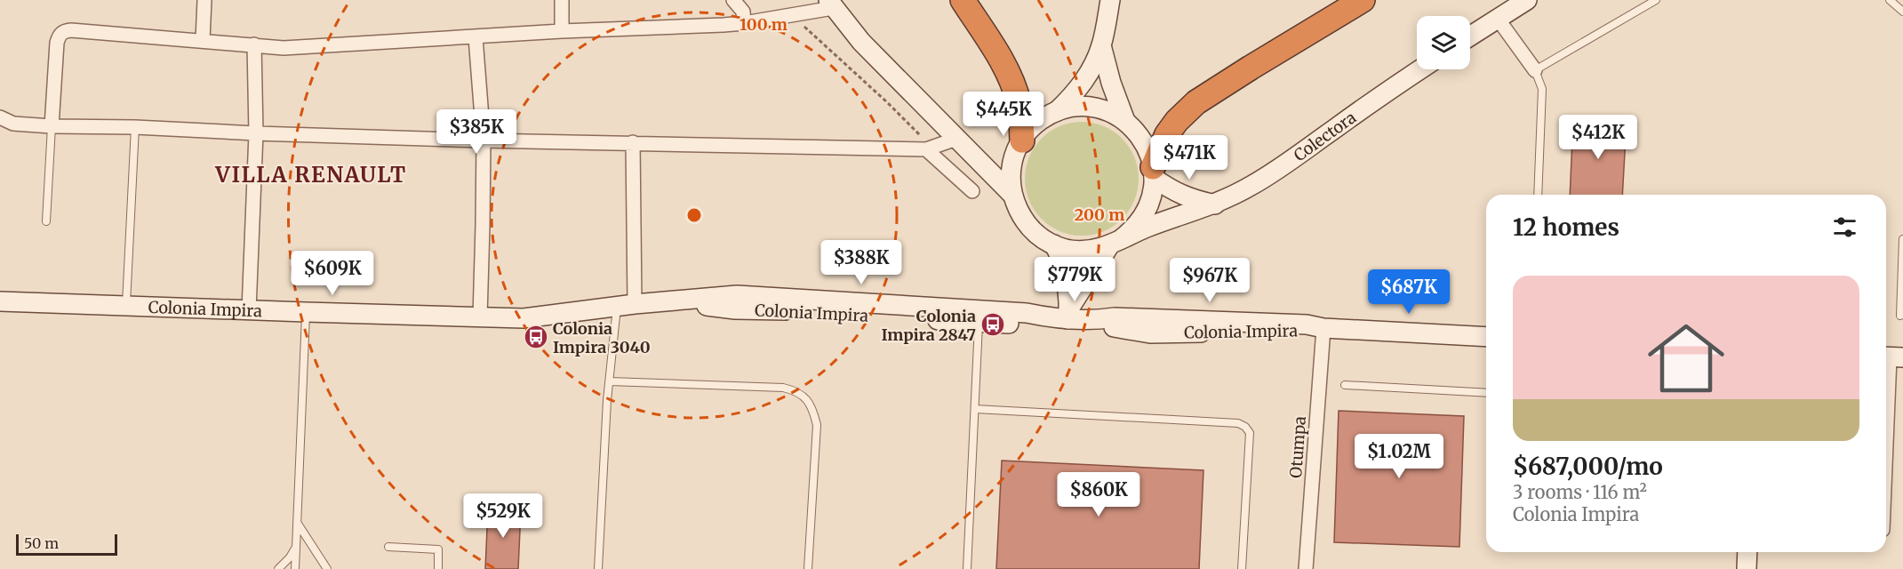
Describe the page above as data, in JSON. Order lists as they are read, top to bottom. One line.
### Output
{"streets":{"main road":["Colectora","Colonia Impira"],"street":["Otumpa"]},"crossings":[["Colonia Impira","Otumpa"]],"districts":["VILLA RENAULT"],"places":{"bus stop":["Colonia Impira 2847","Colonia Impira 3040"]},"scale_bar":"50 m","page":{"price":["$445K","$385K","$412K","$471K","$388K","$609K","$779K","$967K","$687K","$1.02M","$860K","$529K"],"heading":"12 homes","list":[{"name":"$687,000/mo","note":"3 rooms · 116 m² · Colonia Impira"}],"scale":"50 m"},"rings":["100 m","200 m"]}
